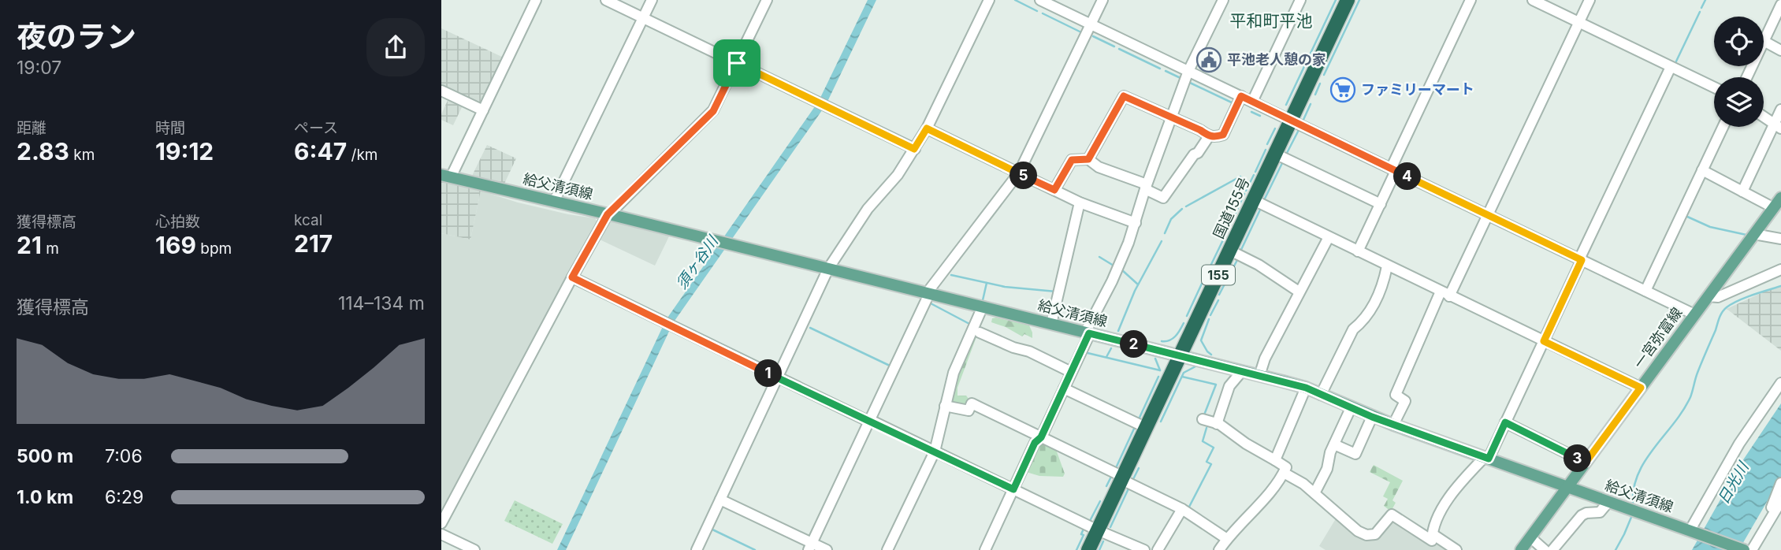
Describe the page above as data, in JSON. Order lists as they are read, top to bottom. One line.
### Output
{"streets":{"highway":["国道155号","155"],"main road":["給父清須線","一宮弥富線"]},"crossings":[["給父清須線","国道155号"],["給父清須線","一宮弥富線"]],"districts":["平和町平池"],"water":["須ヶ谷川","日光川"],"places":{"public building":["平池老人憩の家"],"supermarket":["ファミリーマート"]},"page":{"heading":["夜のラン","19:07"],"stats":[["距離","2.83 km"],["時間","19:12"],["ペース","6:47 /km"],["獲得標高","21 m"],["心拍数","169 bpm"],["kcal","217"]],"pins":["5","4","2","1","3"],"chart":["獲得標高","114–134 m"],"list":[{"name":"500 m","note":"7:06"},{"name":"1.0 km","note":"6:29"}]}}
